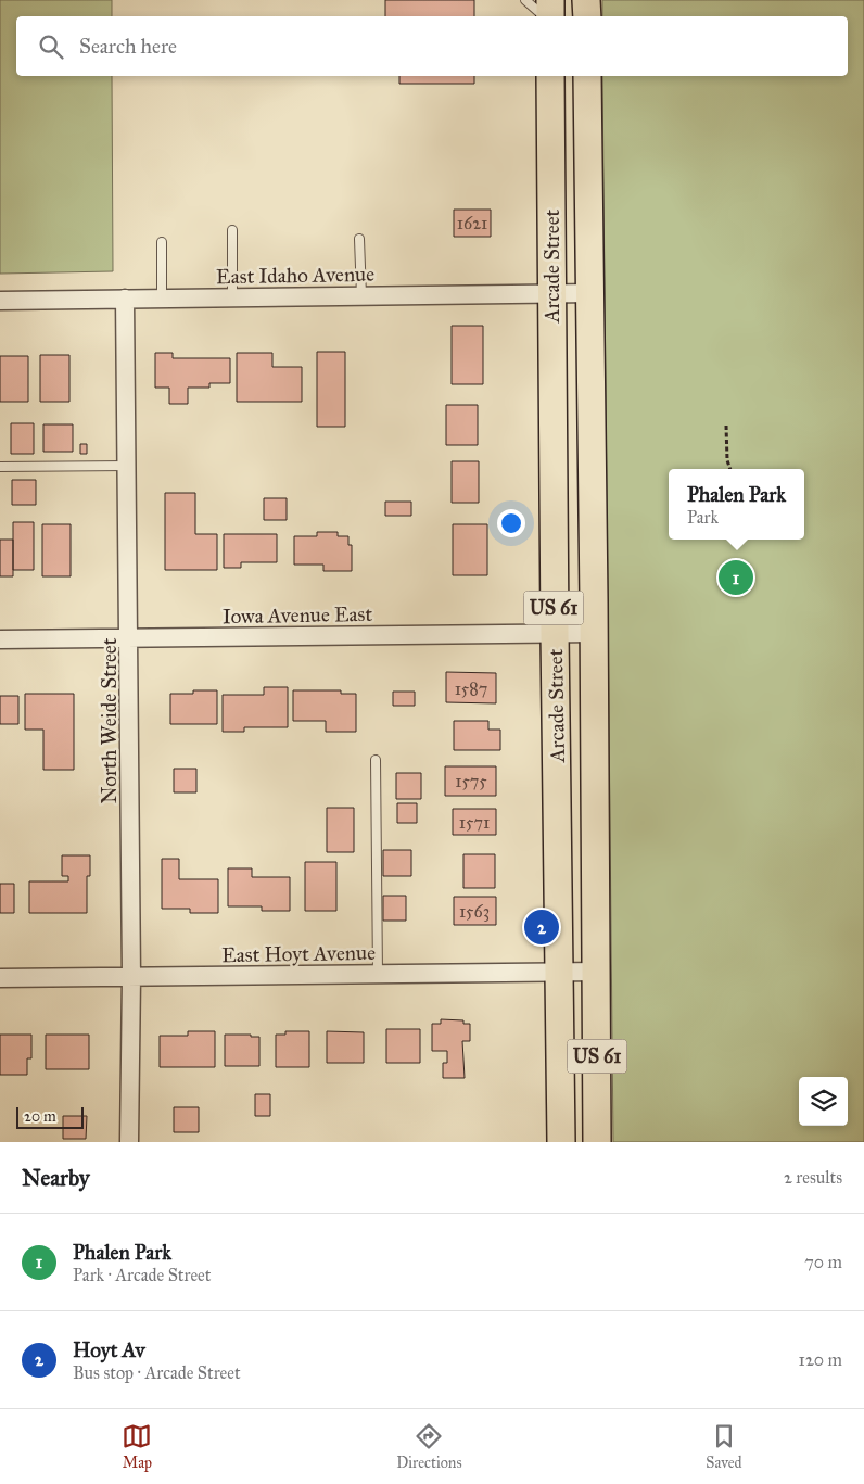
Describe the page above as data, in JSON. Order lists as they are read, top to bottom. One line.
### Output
{"streets":{"main road":["Arcade Street","US 61"],"street":["East Idaho Avenue","Iowa Avenue East","North Weide Street","East Hoyt Avenue"]},"crossings":[["Arcade Street","East Idaho Avenue"],["Arcade Street","Iowa Avenue East"],["Arcade Street","East Hoyt Avenue"],["East Idaho Avenue","North Weide Street"],["Iowa Avenue East","North Weide Street"],["North Weide Street","East Hoyt Avenue"]],"house_numbers":["1621","1587","1575","1571","1563"],"scale_bar":"20 m","page":{"search":"Search here","popup":["Phalen Park","Park"],"pins":["1","2"],"scale":"20 m","heading":["Nearby","2 results"],"list":[{"mark":"1","name":"Phalen Park","note":"Park · Arcade Street","value":"70 m"},{"mark":"2","name":"Hoyt Av","note":"Bus stop · Arcade Street","value":"120 m"}],"nav":["Map","Directions","Saved"]}}
